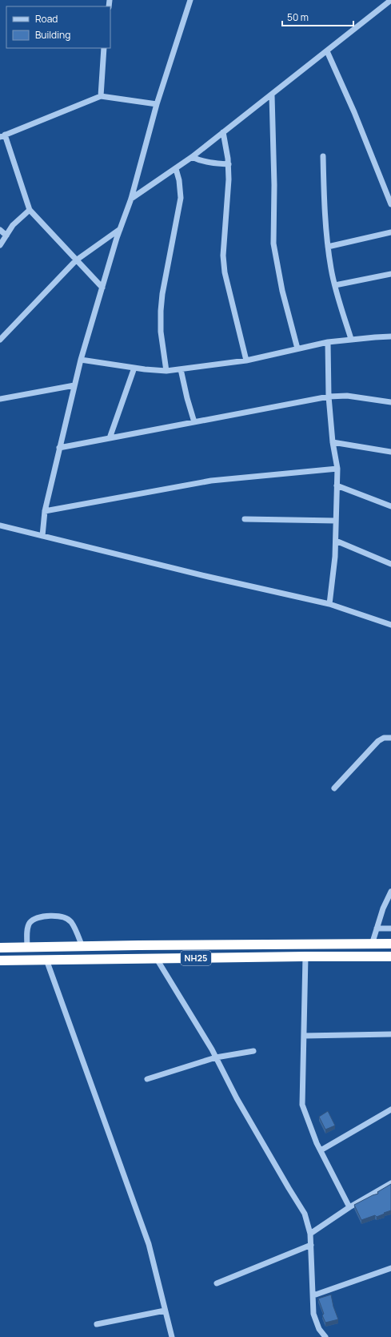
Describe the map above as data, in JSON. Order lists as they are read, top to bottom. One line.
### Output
{"streets":{"highway":["NH25"]},"legend":["Road","Building"],"scale_bar":"50 m"}
